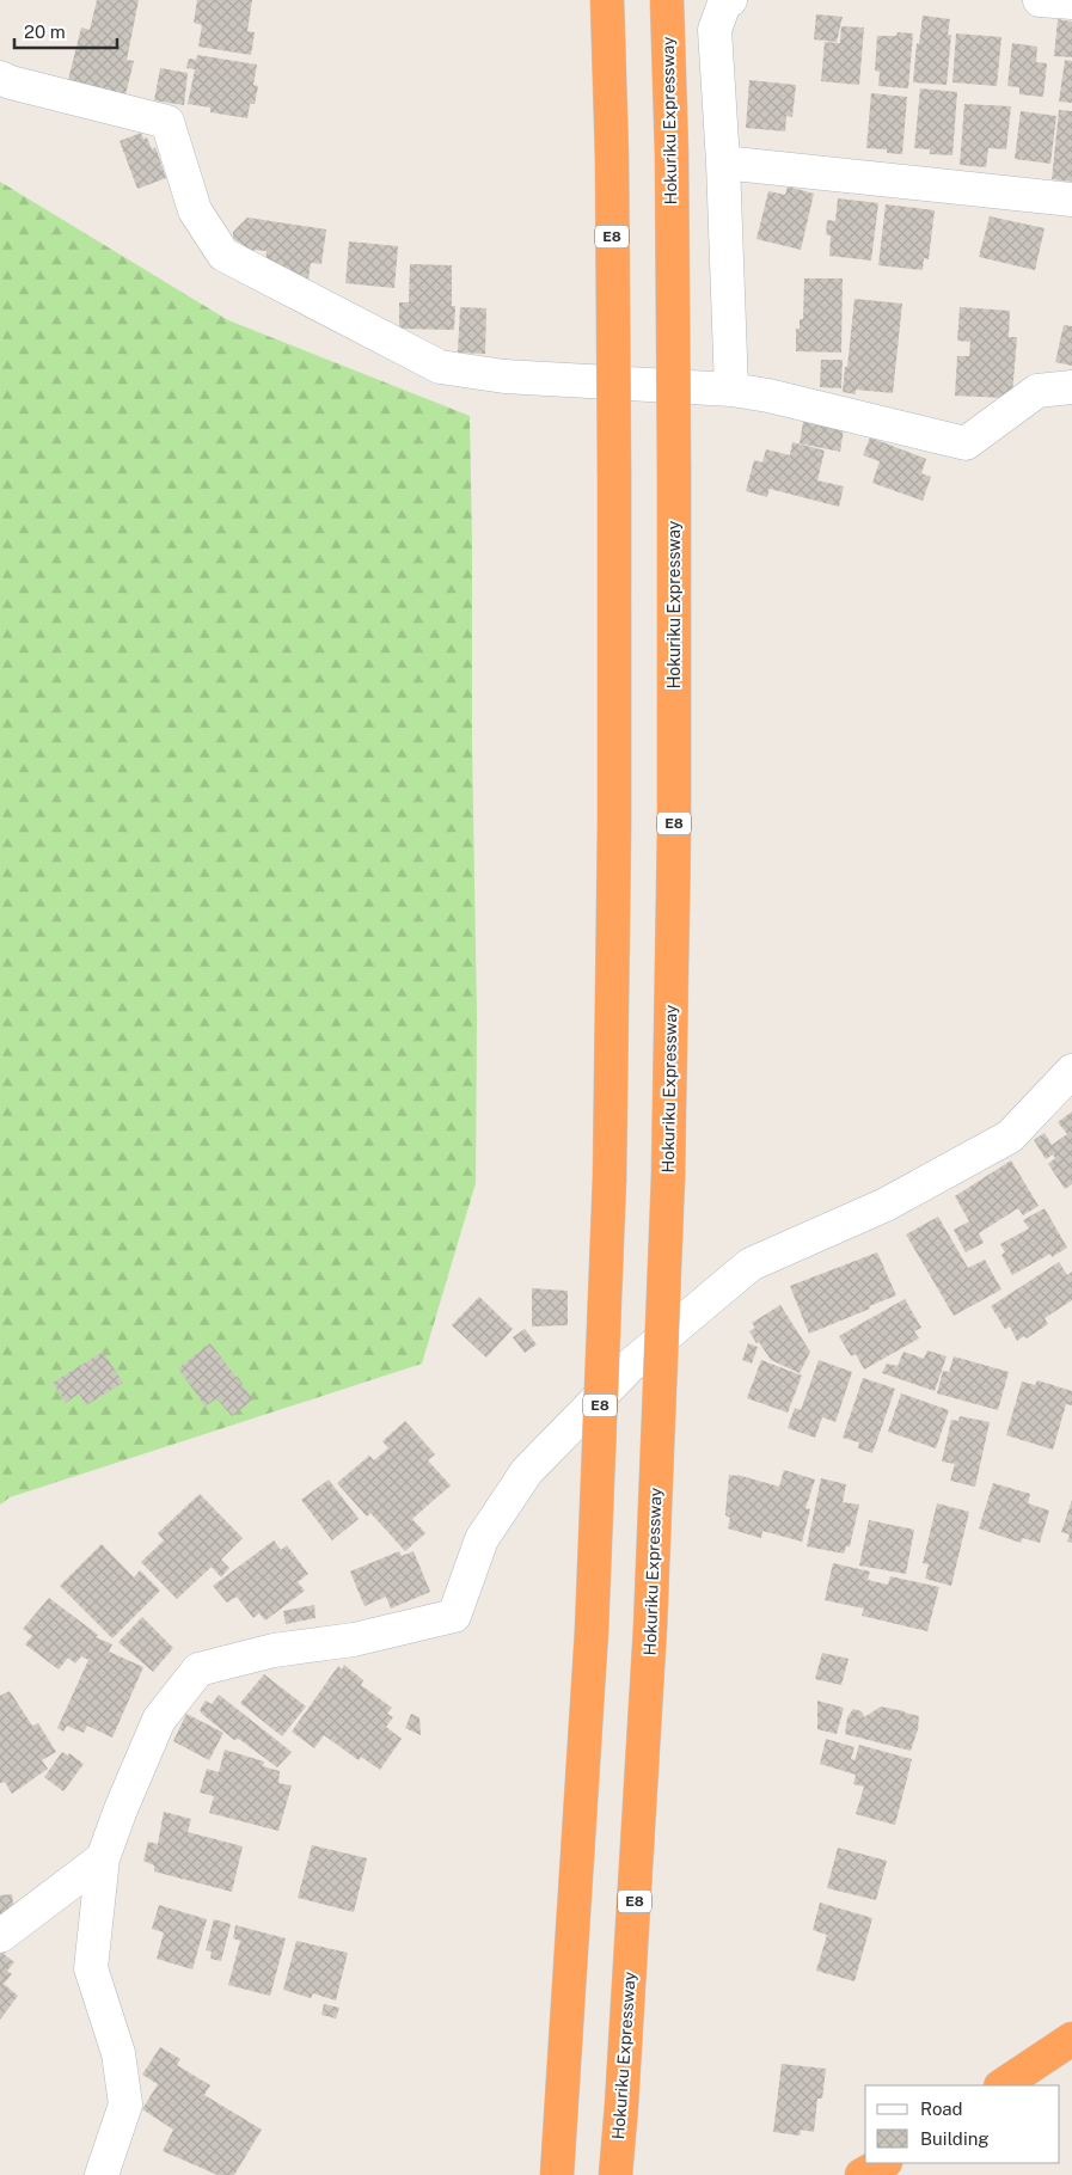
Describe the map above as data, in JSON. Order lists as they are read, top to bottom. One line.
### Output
{"streets":{"highway":["Hokuriku Expressway","E8"]},"legend":["Road","Building"],"scale_bar":"20 m"}
